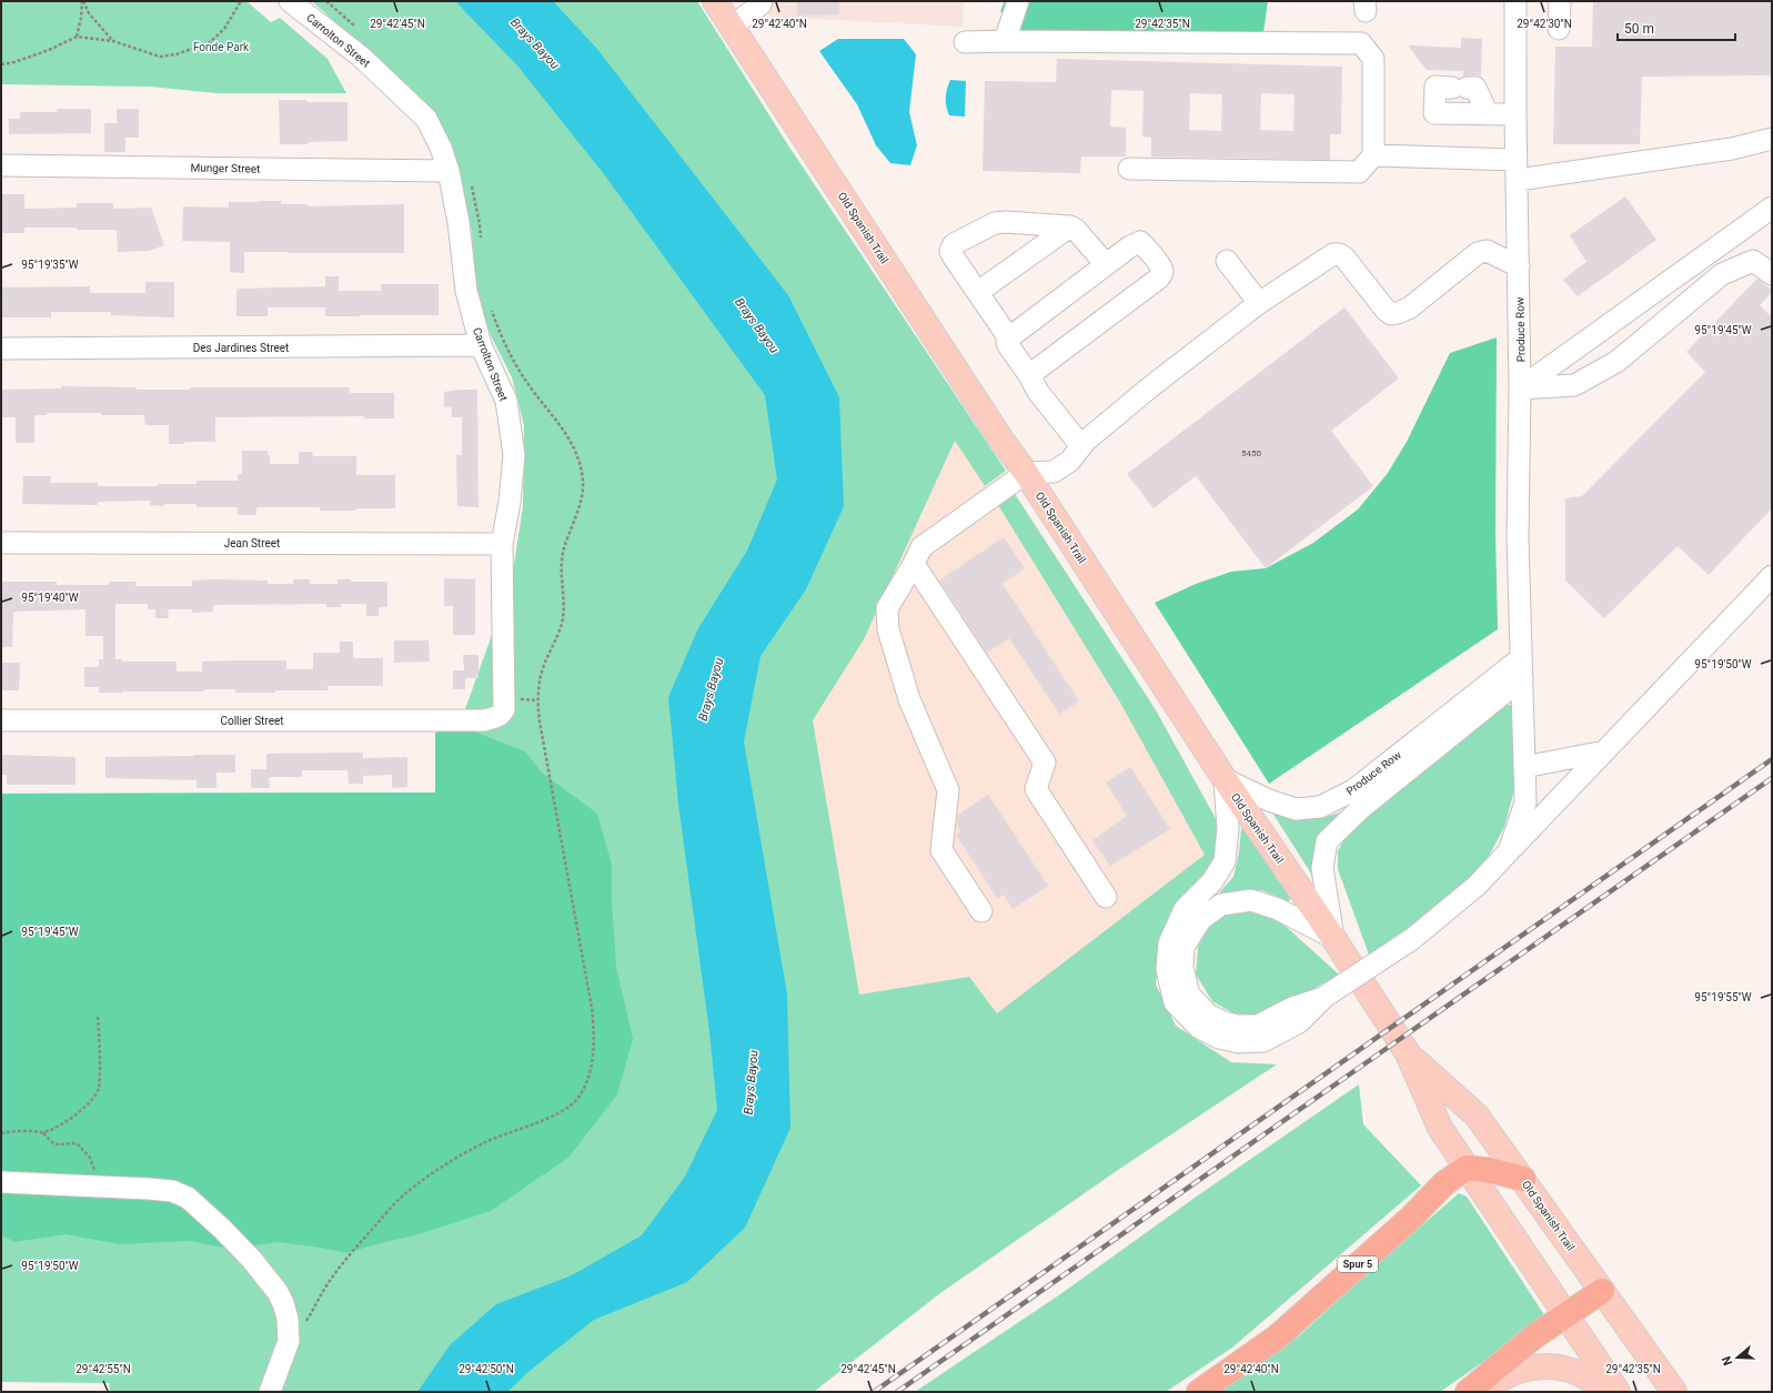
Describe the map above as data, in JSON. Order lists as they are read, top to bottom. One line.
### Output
{"streets":{"highway":["Spur 5"],"main road":["Old Spanish Trail"],"street":["Carrolton Street","Munger Street","Produce Row","Des Jardines Street","Jean Street","Collier Street"]},"crossings":[["Carrolton Street","Munger Street"],["Carrolton Street","Des Jardines Street"],["Carrolton Street","Jean Street"],["Carrolton Street","Collier Street"],["Old Spanish Trail","Produce Row"],["Old Spanish Trail","Spur 5"]],"water":["Brays Bayou"],"parks":["Fonde Park"],"house_numbers":["5450"],"scale_bar":"50 m","north":"left","coordinates":["29°42'45\"N","29°42'40\"N","29°42'35\"N","29°42'30\"N","95°19'35\"W","95°19'45\"W","95°19'40\"W","95°19'50\"W","95°19'55\"W","29°42'55\"N","29°42'50\"N"]}
